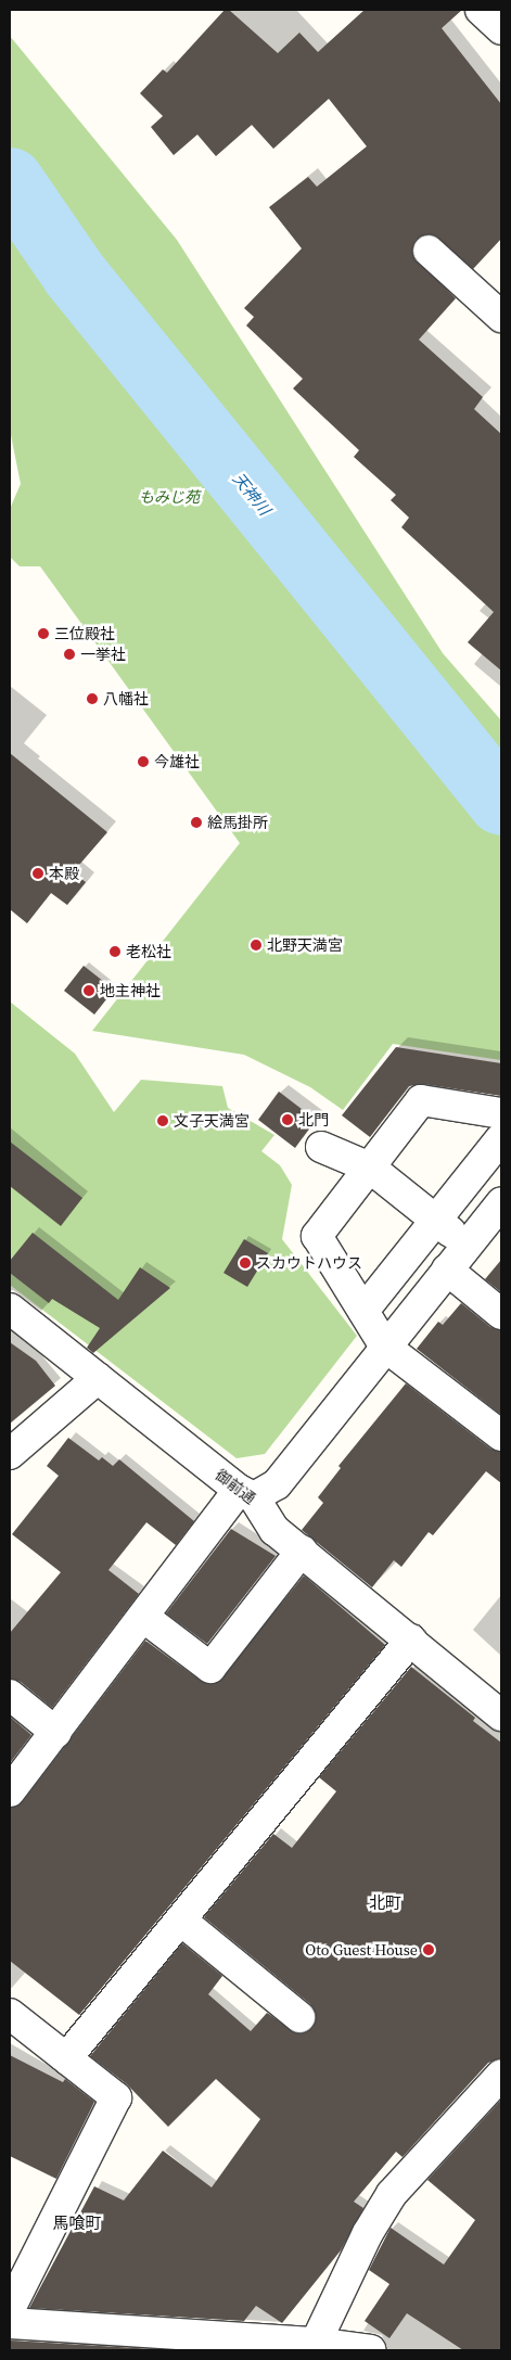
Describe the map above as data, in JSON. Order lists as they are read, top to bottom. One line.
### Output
{"streets":{"street":["御前通"]},"districts":["北町","馬喰町"],"water":["天神川"],"parks":["もみじ苑"],"places":["三位殿社","一挙社","八幡社","今雄社","絵馬掛所","本殿","北野天満宮","老松社","地主神社","北門","文子天満宮","スカウトハウス","Oto Guest House"]}
